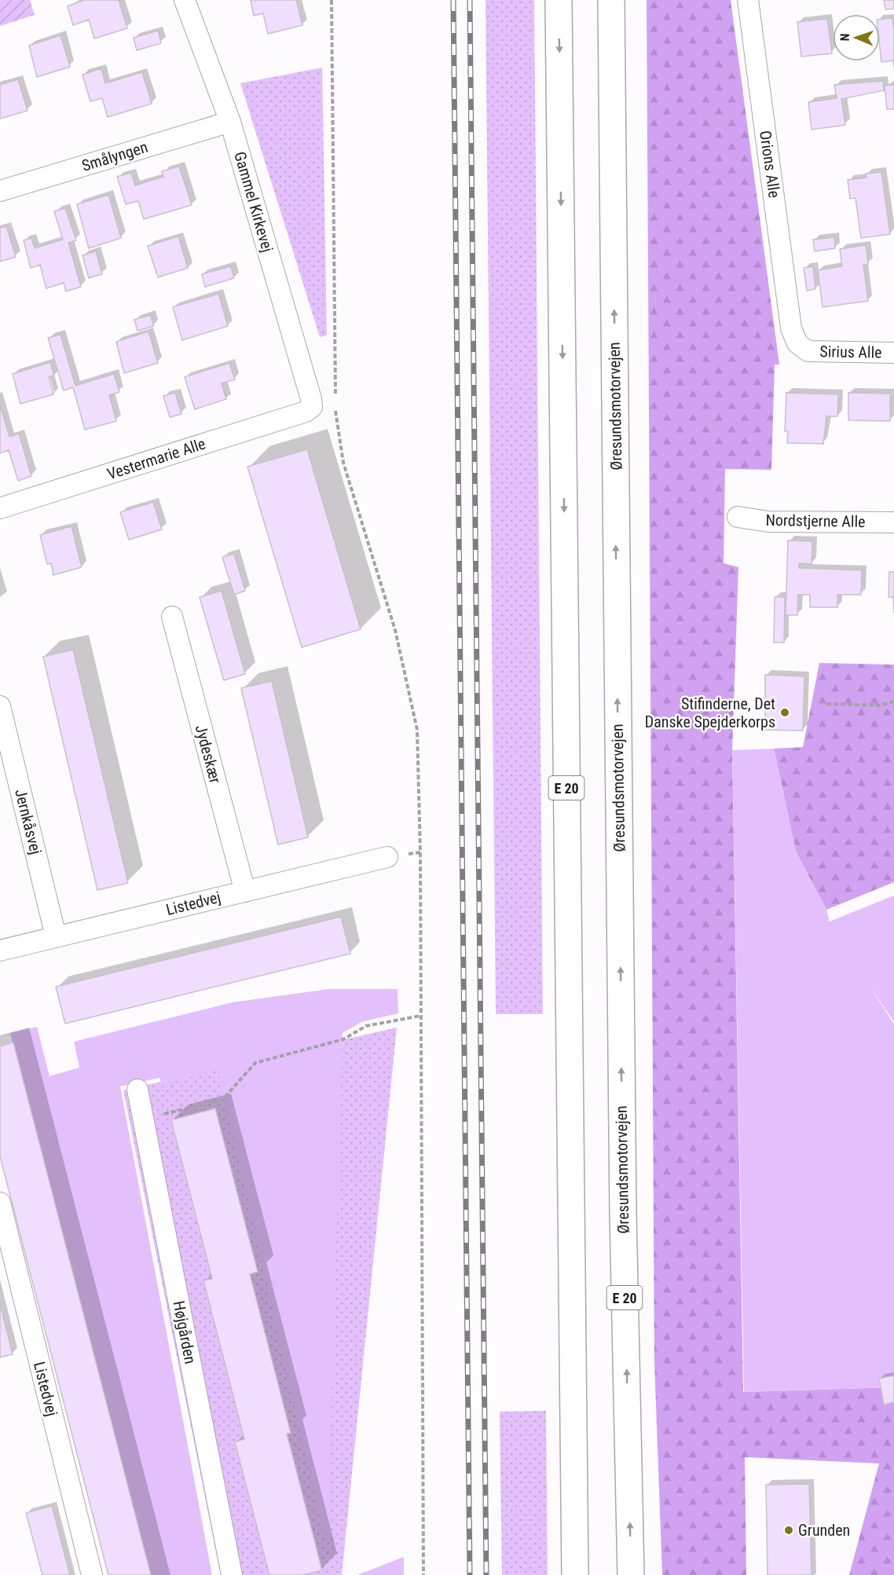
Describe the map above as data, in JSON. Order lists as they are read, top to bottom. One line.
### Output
{"streets":{"highway":["Øresundsmotorvejen","E 20"],"street":["Smålyngen","Orions Alle","Gammel Kirkevej","Sirius Alle","Vestermarie Alle","Nordstjerne Alle","Jydeskær","Jernkåsvej","Listedvej","Højgården"]},"crossings":[["Smålyngen","Gammel Kirkevej"],["Orions Alle","Sirius Alle"],["Gammel Kirkevej","Vestermarie Alle"],["Jydeskær","Listedvej"],["Jernkåsvej","Listedvej"]],"places":["Stifinderne, Det Danske Spejderkorps","Grunden"],"north":"left"}
